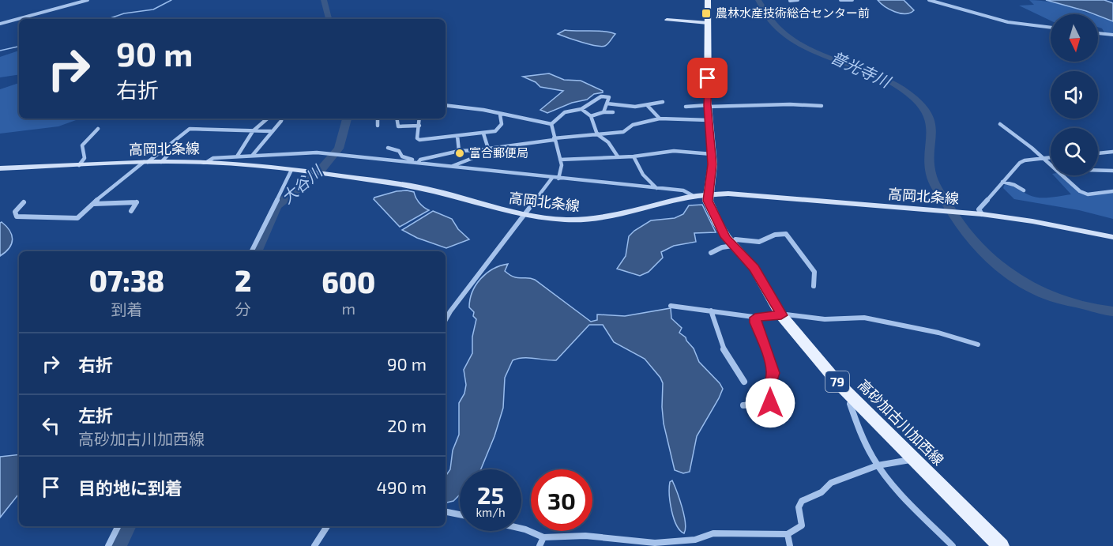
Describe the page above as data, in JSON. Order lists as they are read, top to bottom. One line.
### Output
{"streets":{"main road":["高岡北条線","79","高砂加古川加西線"]},"crossings":[["高岡北条線","高砂加古川加西線"]],"water":["普光寺川","大谷川"],"places":{"transit":["農林水産技術総合センター前"],"other":["富合郵便局"]},"north":"bottom","page":{"turn":["90 m","右折"],"eta":["07:38","到着","2","分","600","m"],"list":[{"name":"右折","value":"90 m"},{"name":"左折","note":"高砂加古川加西線","value":"20 m"},{"name":"目的地に到着","value":"490 m"}],"speed":"25 km/h","limit":"30"}}
